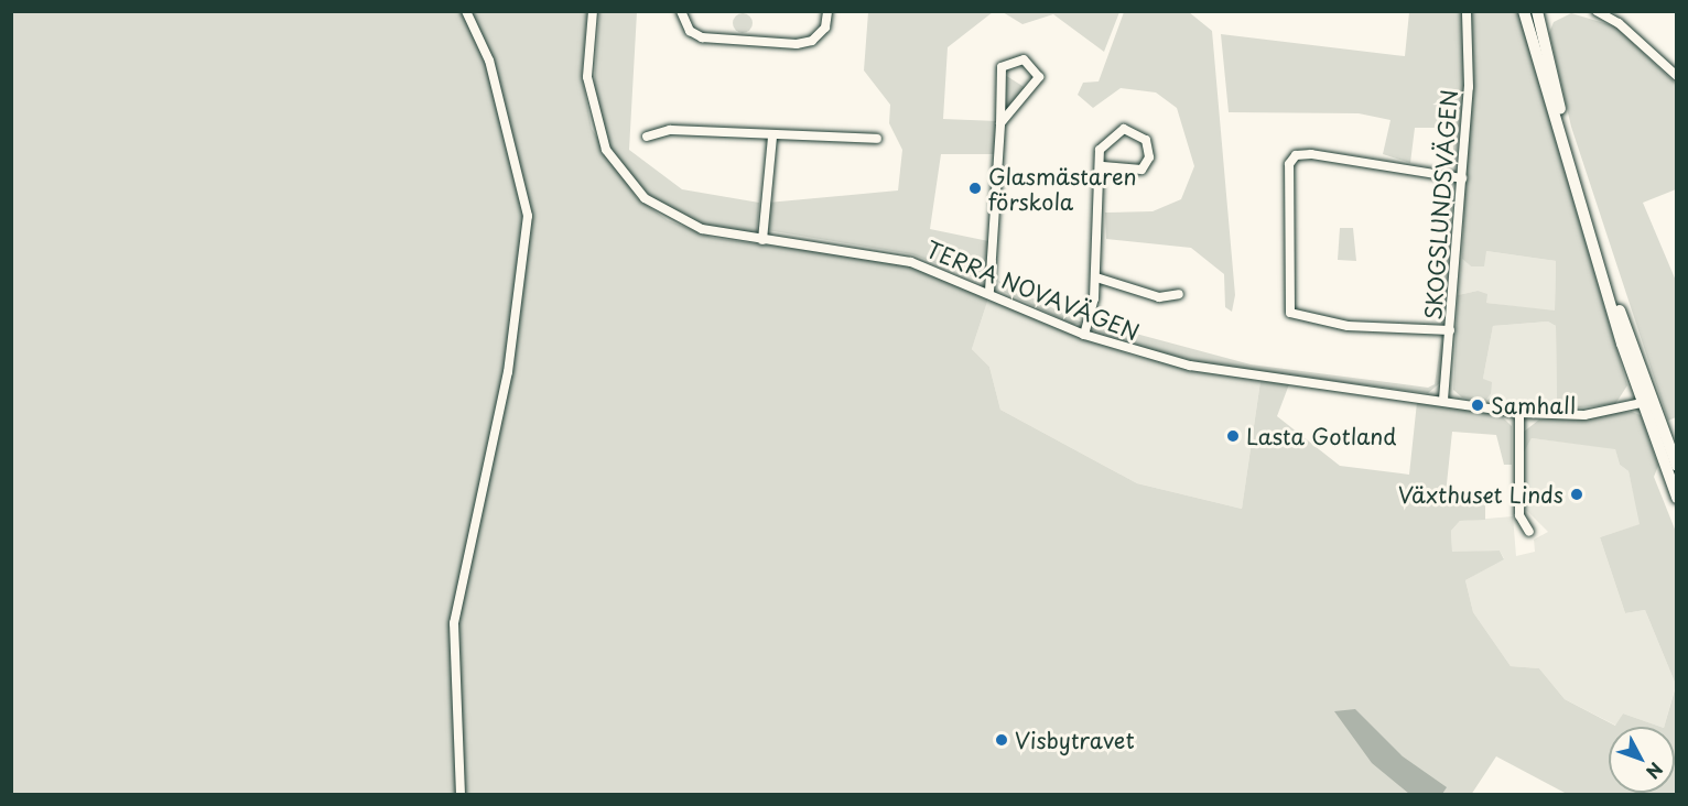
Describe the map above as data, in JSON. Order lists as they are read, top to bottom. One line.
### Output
{"streets":{"street":["SKOGSLUNDSVÄGEN","TERRA NOVAVÄGEN"]},"crossings":[["SKOGSLUNDSVÄGEN","TERRA NOVAVÄGEN"]],"places":["Glasmästaren förskola","Samhall","Lasta Gotland","Växthuset Linds","Visbytravet"],"north":"bottom right"}
